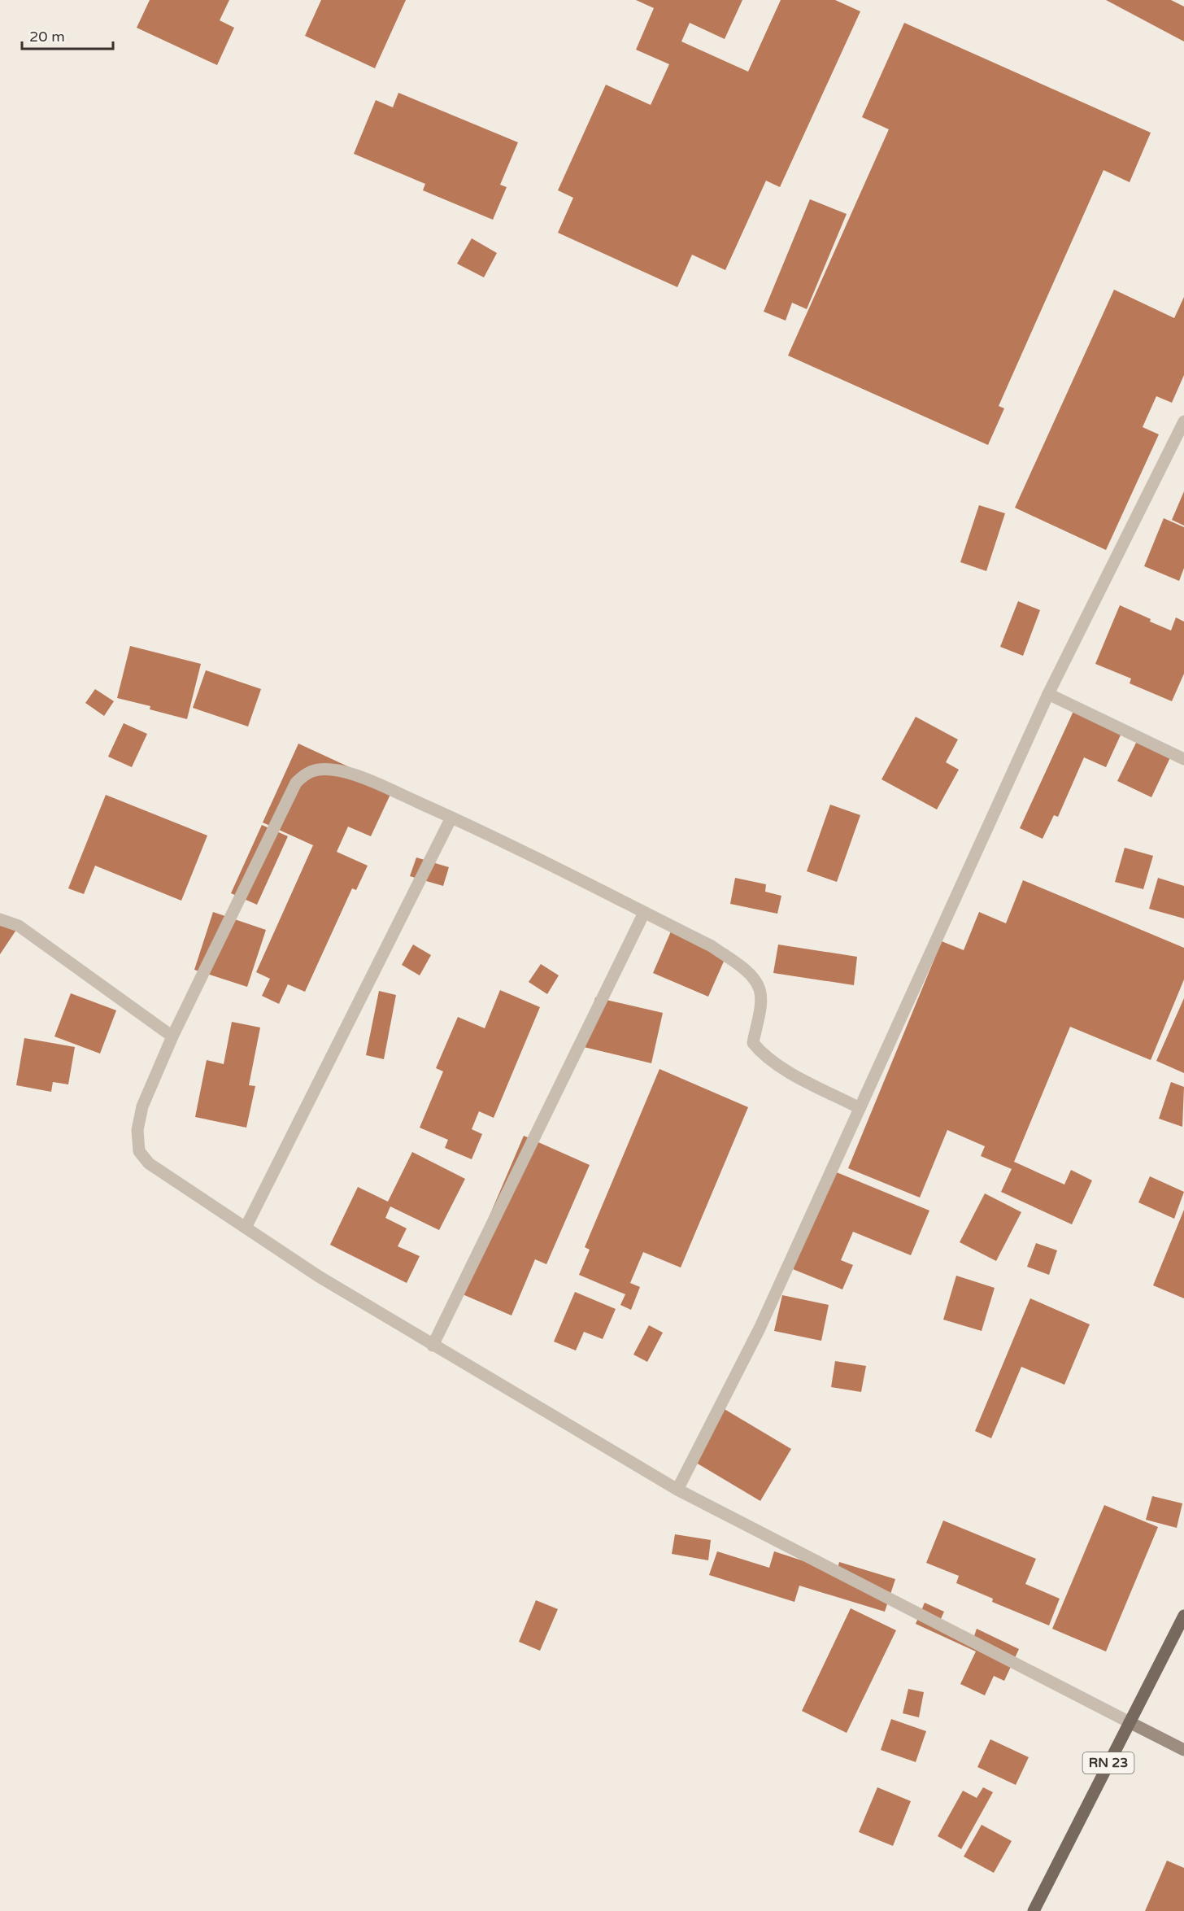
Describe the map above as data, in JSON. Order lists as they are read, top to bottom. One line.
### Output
{"streets":{"main road":["RN 23"]},"scale_bar":"20 m"}
